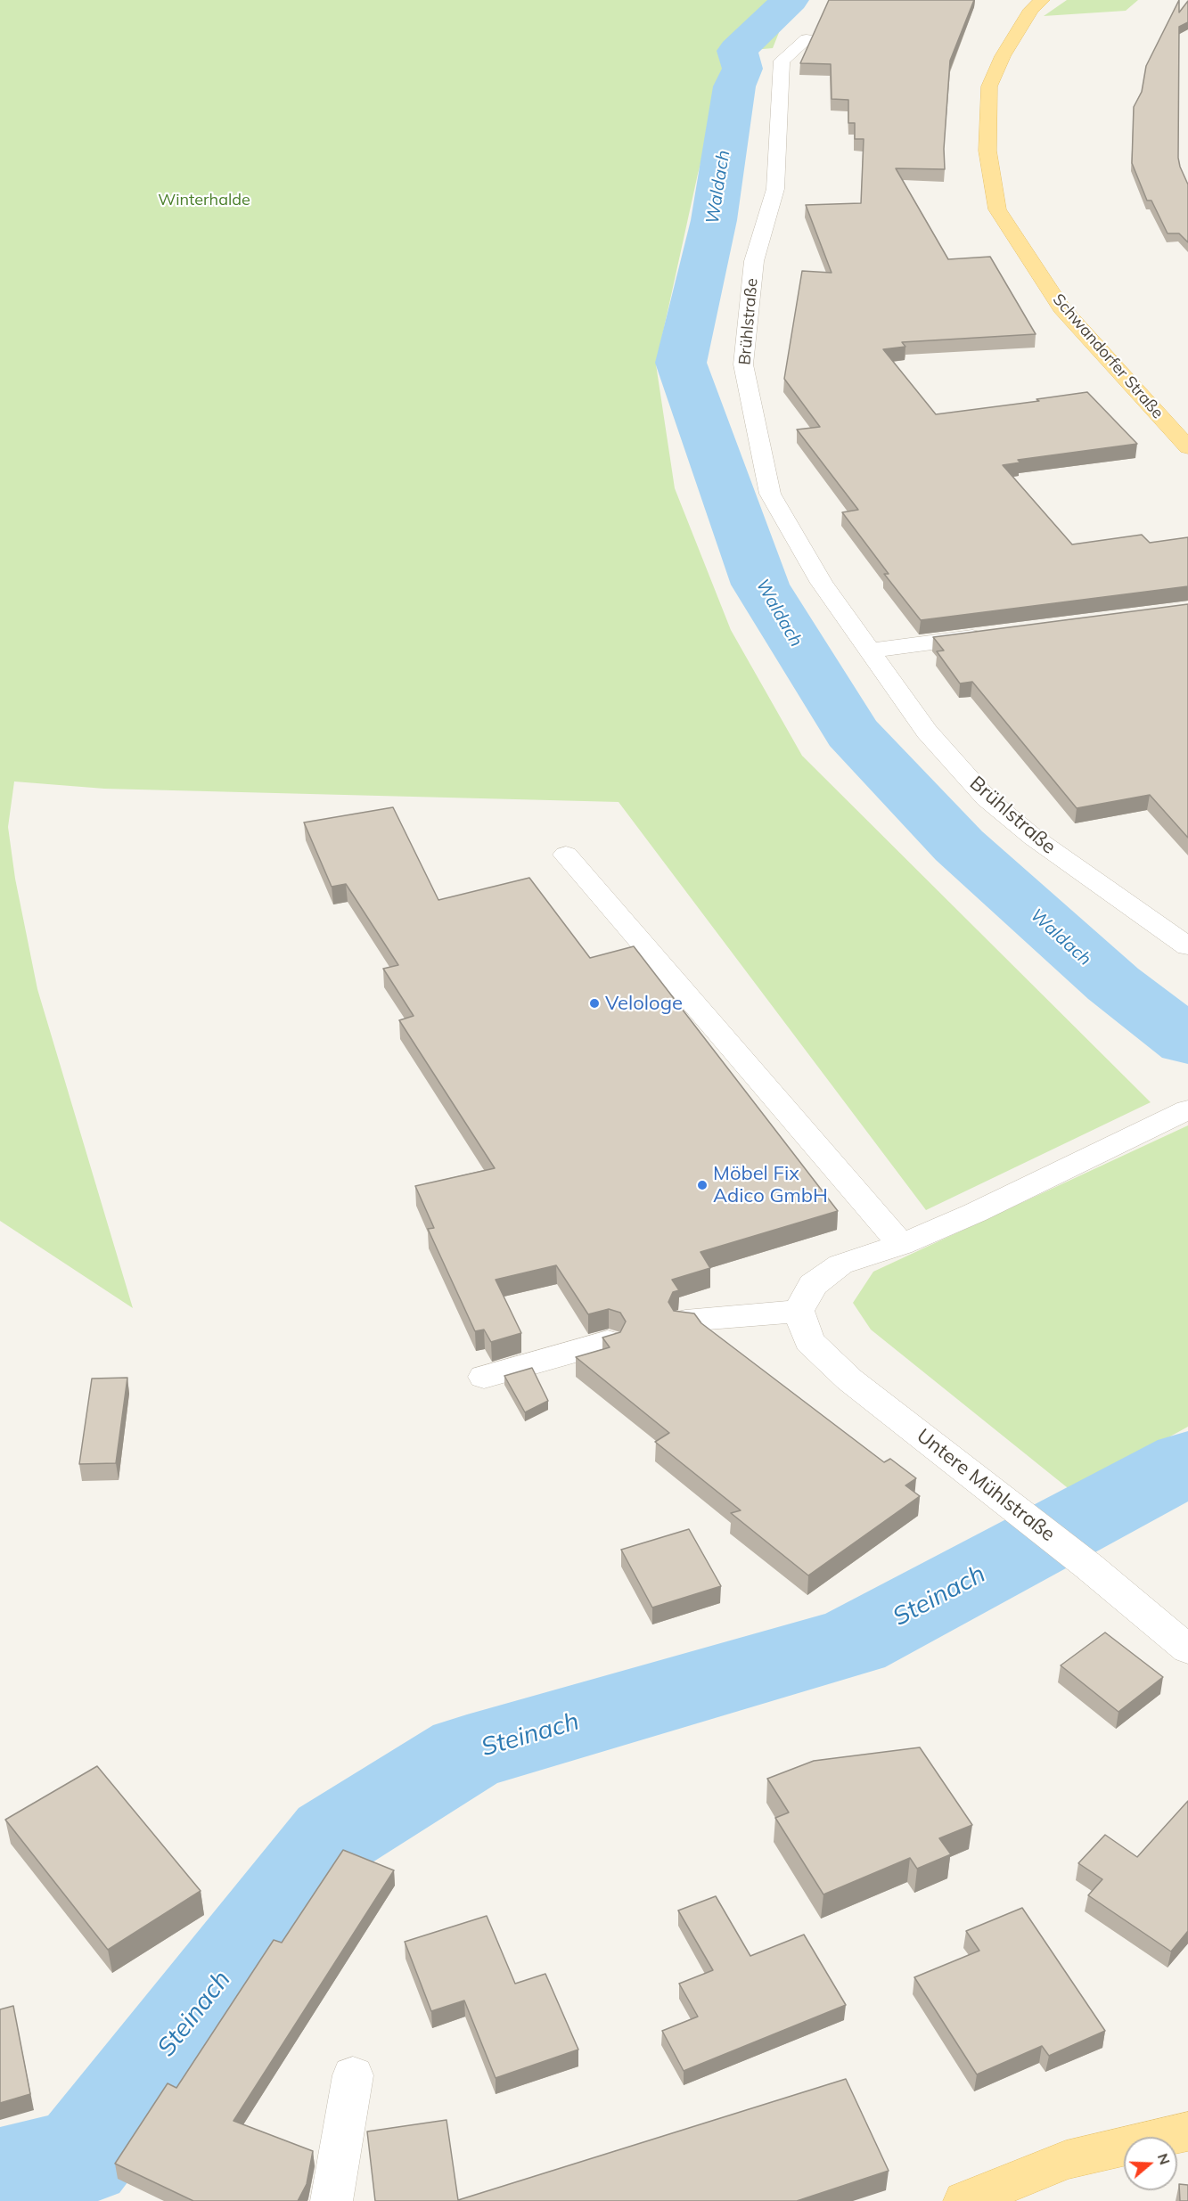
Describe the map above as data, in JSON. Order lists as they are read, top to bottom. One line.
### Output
{"streets":{"main road":["Schwandorfer Straße"],"street":["Brühlstraße","Untere Mühlstraße"]},"water":["Waldach","Steinach"],"parks":["Winterhalde"],"places":["Velologe","Möbel Fix Adico GmbH"],"north":"right"}
